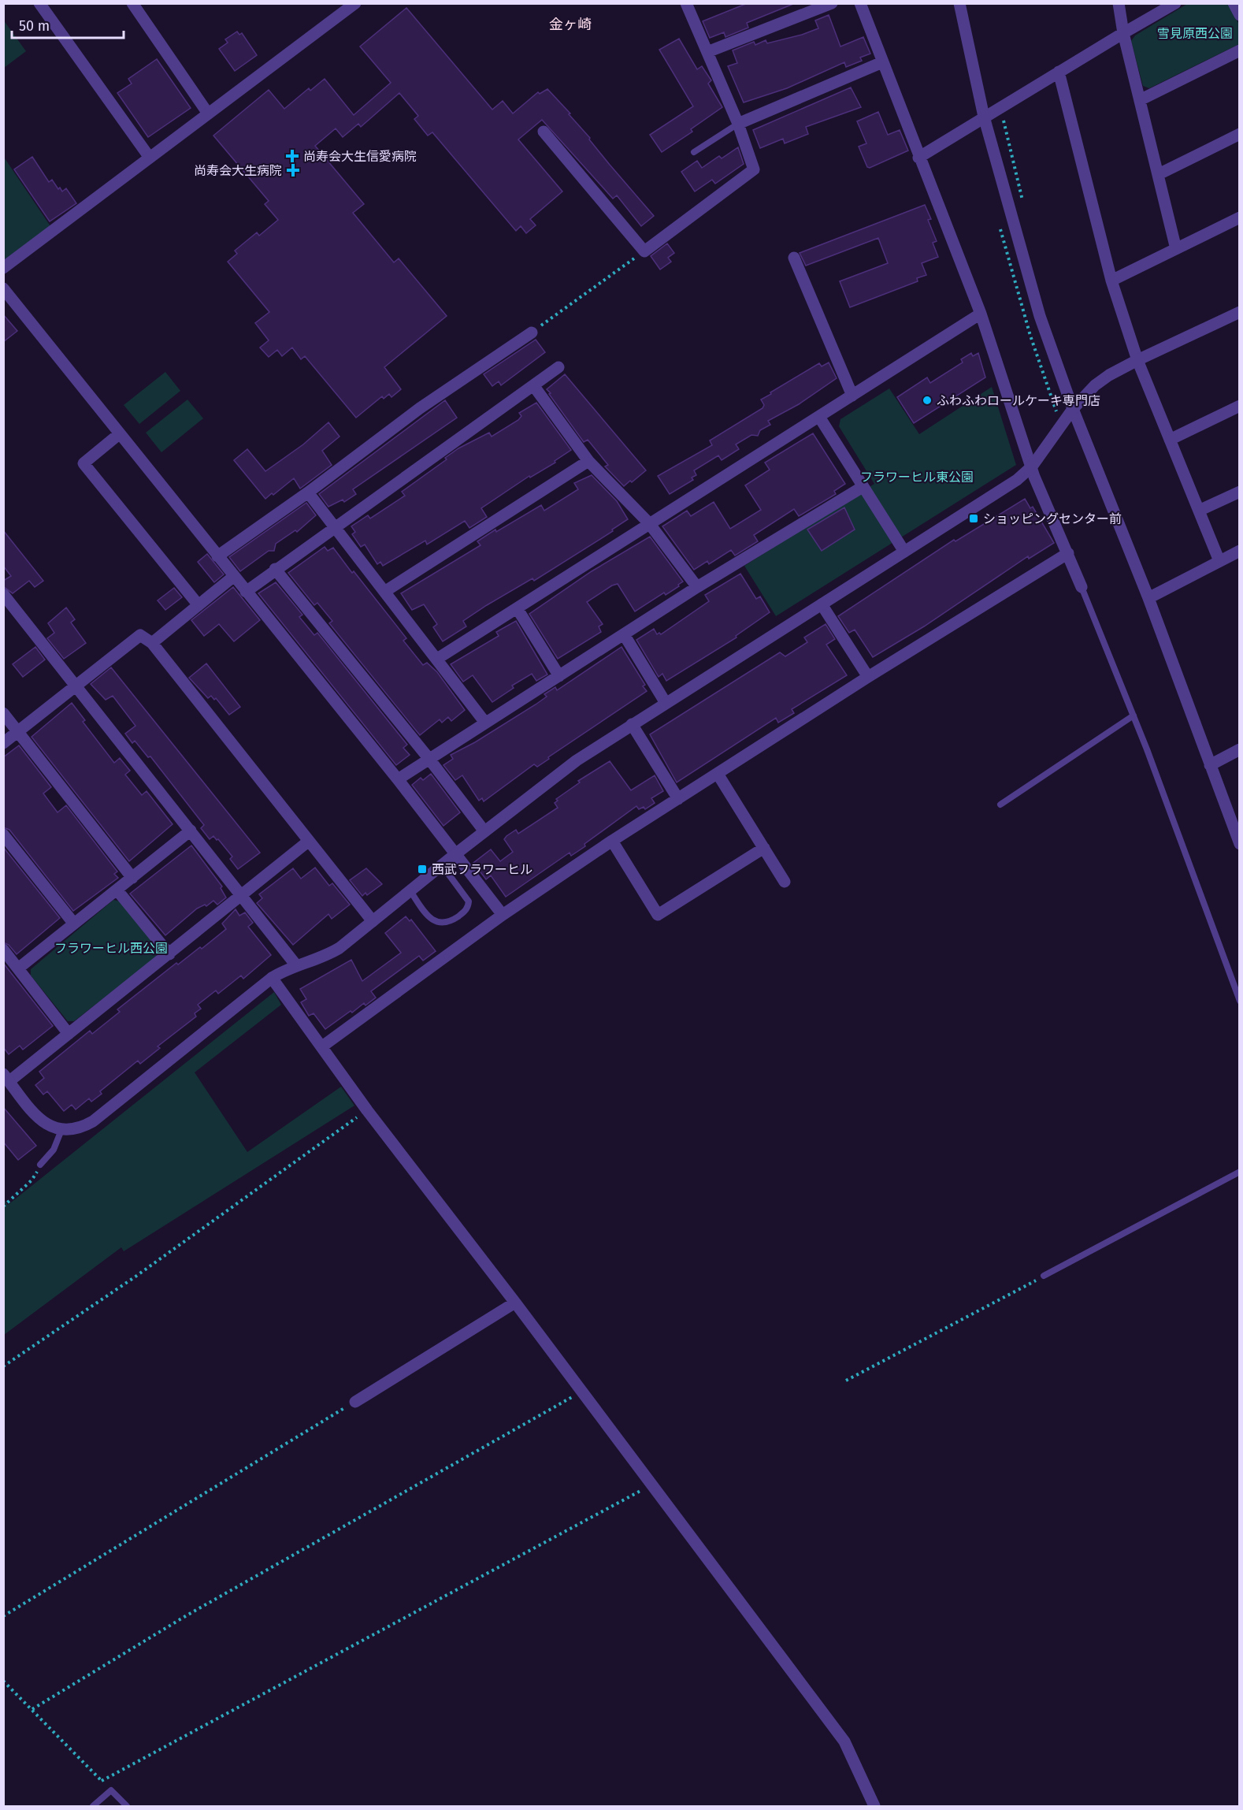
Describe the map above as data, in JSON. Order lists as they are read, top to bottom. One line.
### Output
{"districts":["金ヶ崎"],"parks":["雪見原西公園","フラワーヒル東公園","フラワーヒル西公園"],"places":{"health":["尚寿会大生信愛病院","尚寿会大生病院"],"other":["ふわふわロールケーキ専門店"],"transit":["ショッピングセンター前","西武フラワーヒル"]},"scale_bar":"50 m"}
